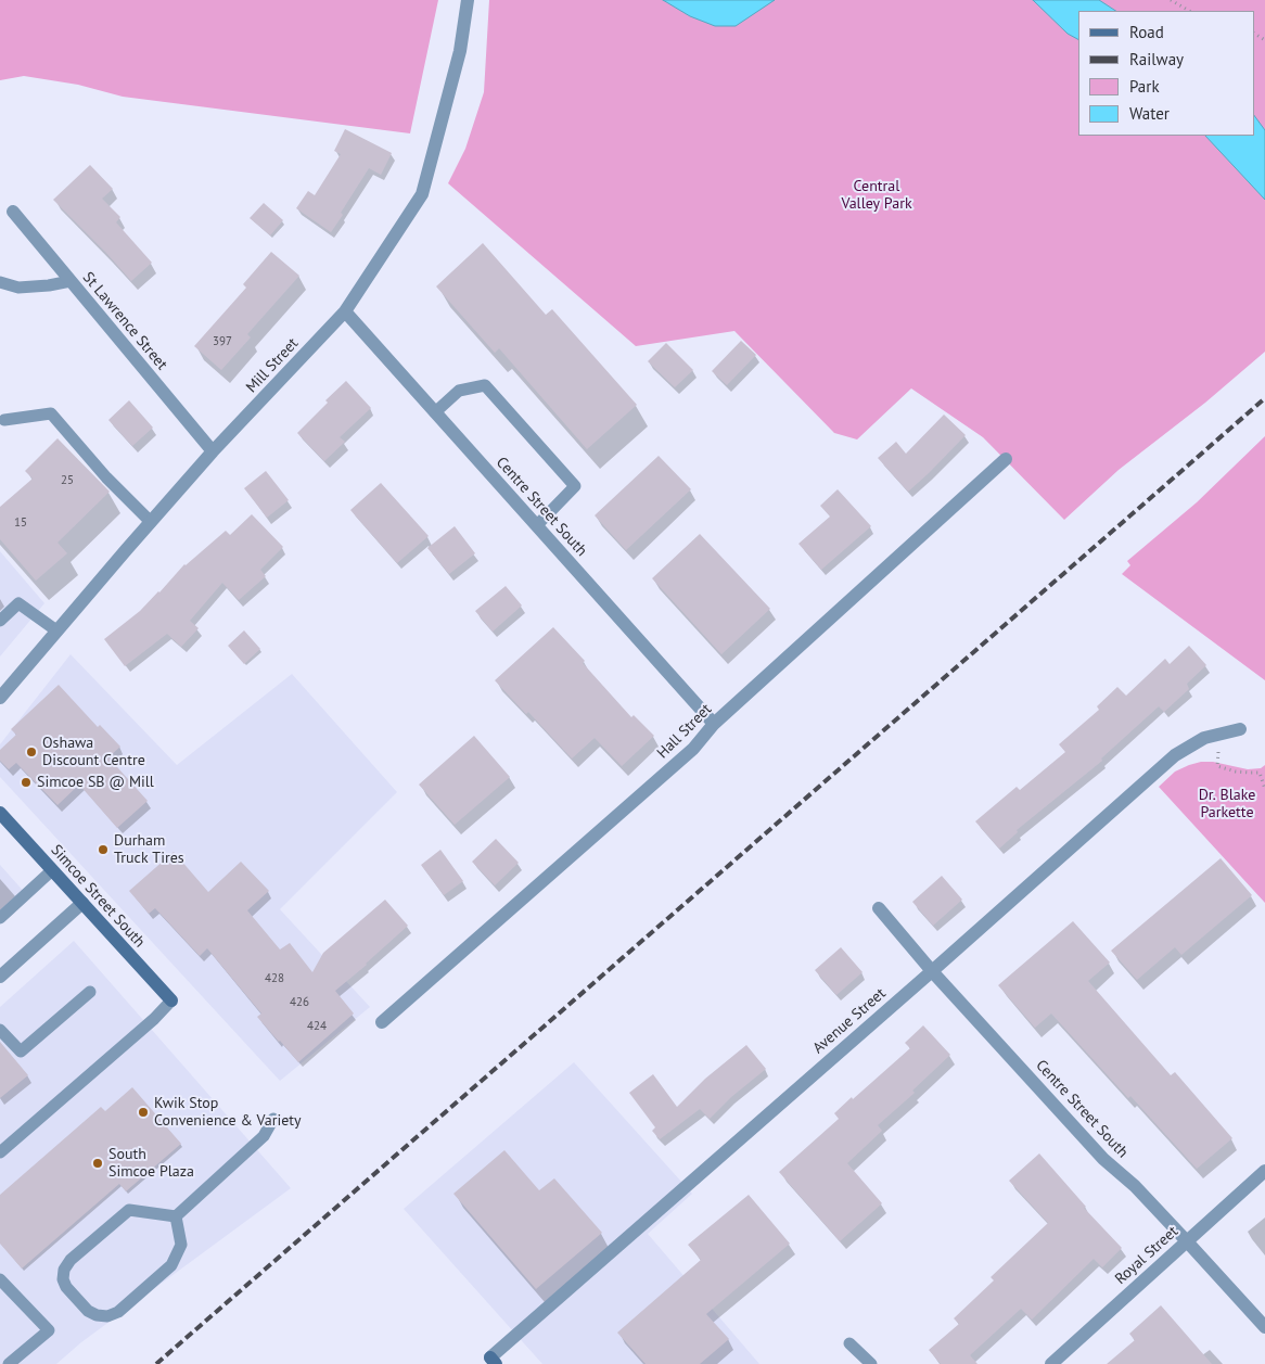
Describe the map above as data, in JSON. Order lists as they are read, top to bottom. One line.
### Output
{"streets":{"main road":["Simcoe Street South"],"street":["St Lawrence Street","Mill Street","Centre Street South","Hall Street","Avenue Street","Royal Street"]},"crossings":[["St Lawrence Street","Mill Street"],["Mill Street","Centre Street South"],["Centre Street South","Hall Street"],["Centre Street South","Avenue Street"],["Centre Street South","Royal Street"]],"parks":["Central Valley Park","Dr. Blake Parkette"],"places":["Oshawa Discount Centre","Simcoe SB @ Mill","Durham Truck Tires","Kwik Stop Convenience & Variety","South Simcoe Plaza"],"house_numbers":["397","25","15","428","426","424"],"legend":["Road","Railway","Park","Water"]}
